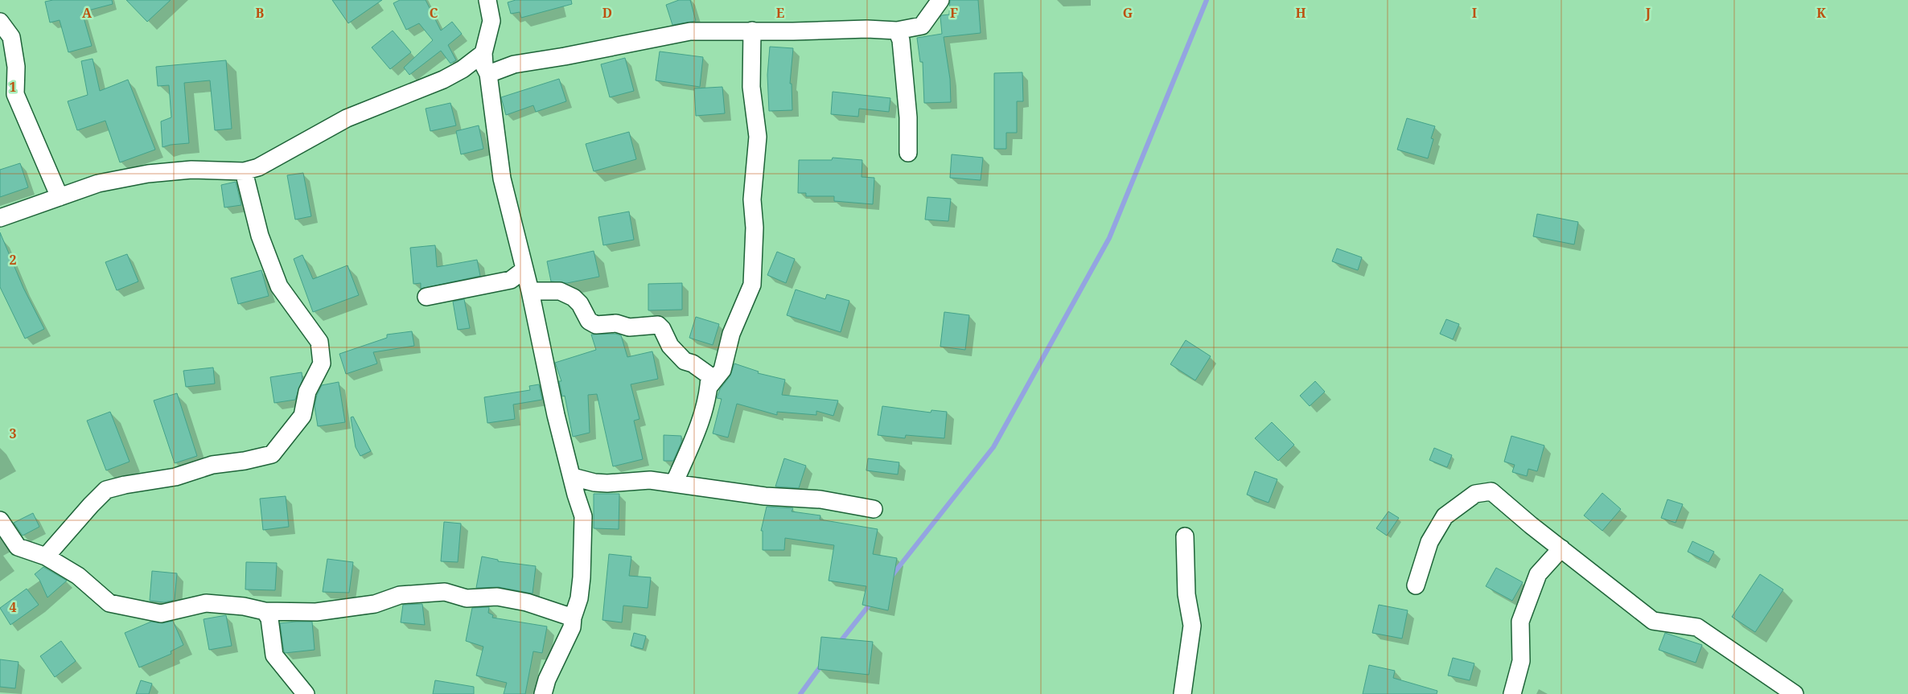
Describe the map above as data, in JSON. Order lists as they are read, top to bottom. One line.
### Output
{"grid":{"columns":["A","B","C","D","E","F","G","H","I","J","K"],"rows":["1","2","3","4"]}}
